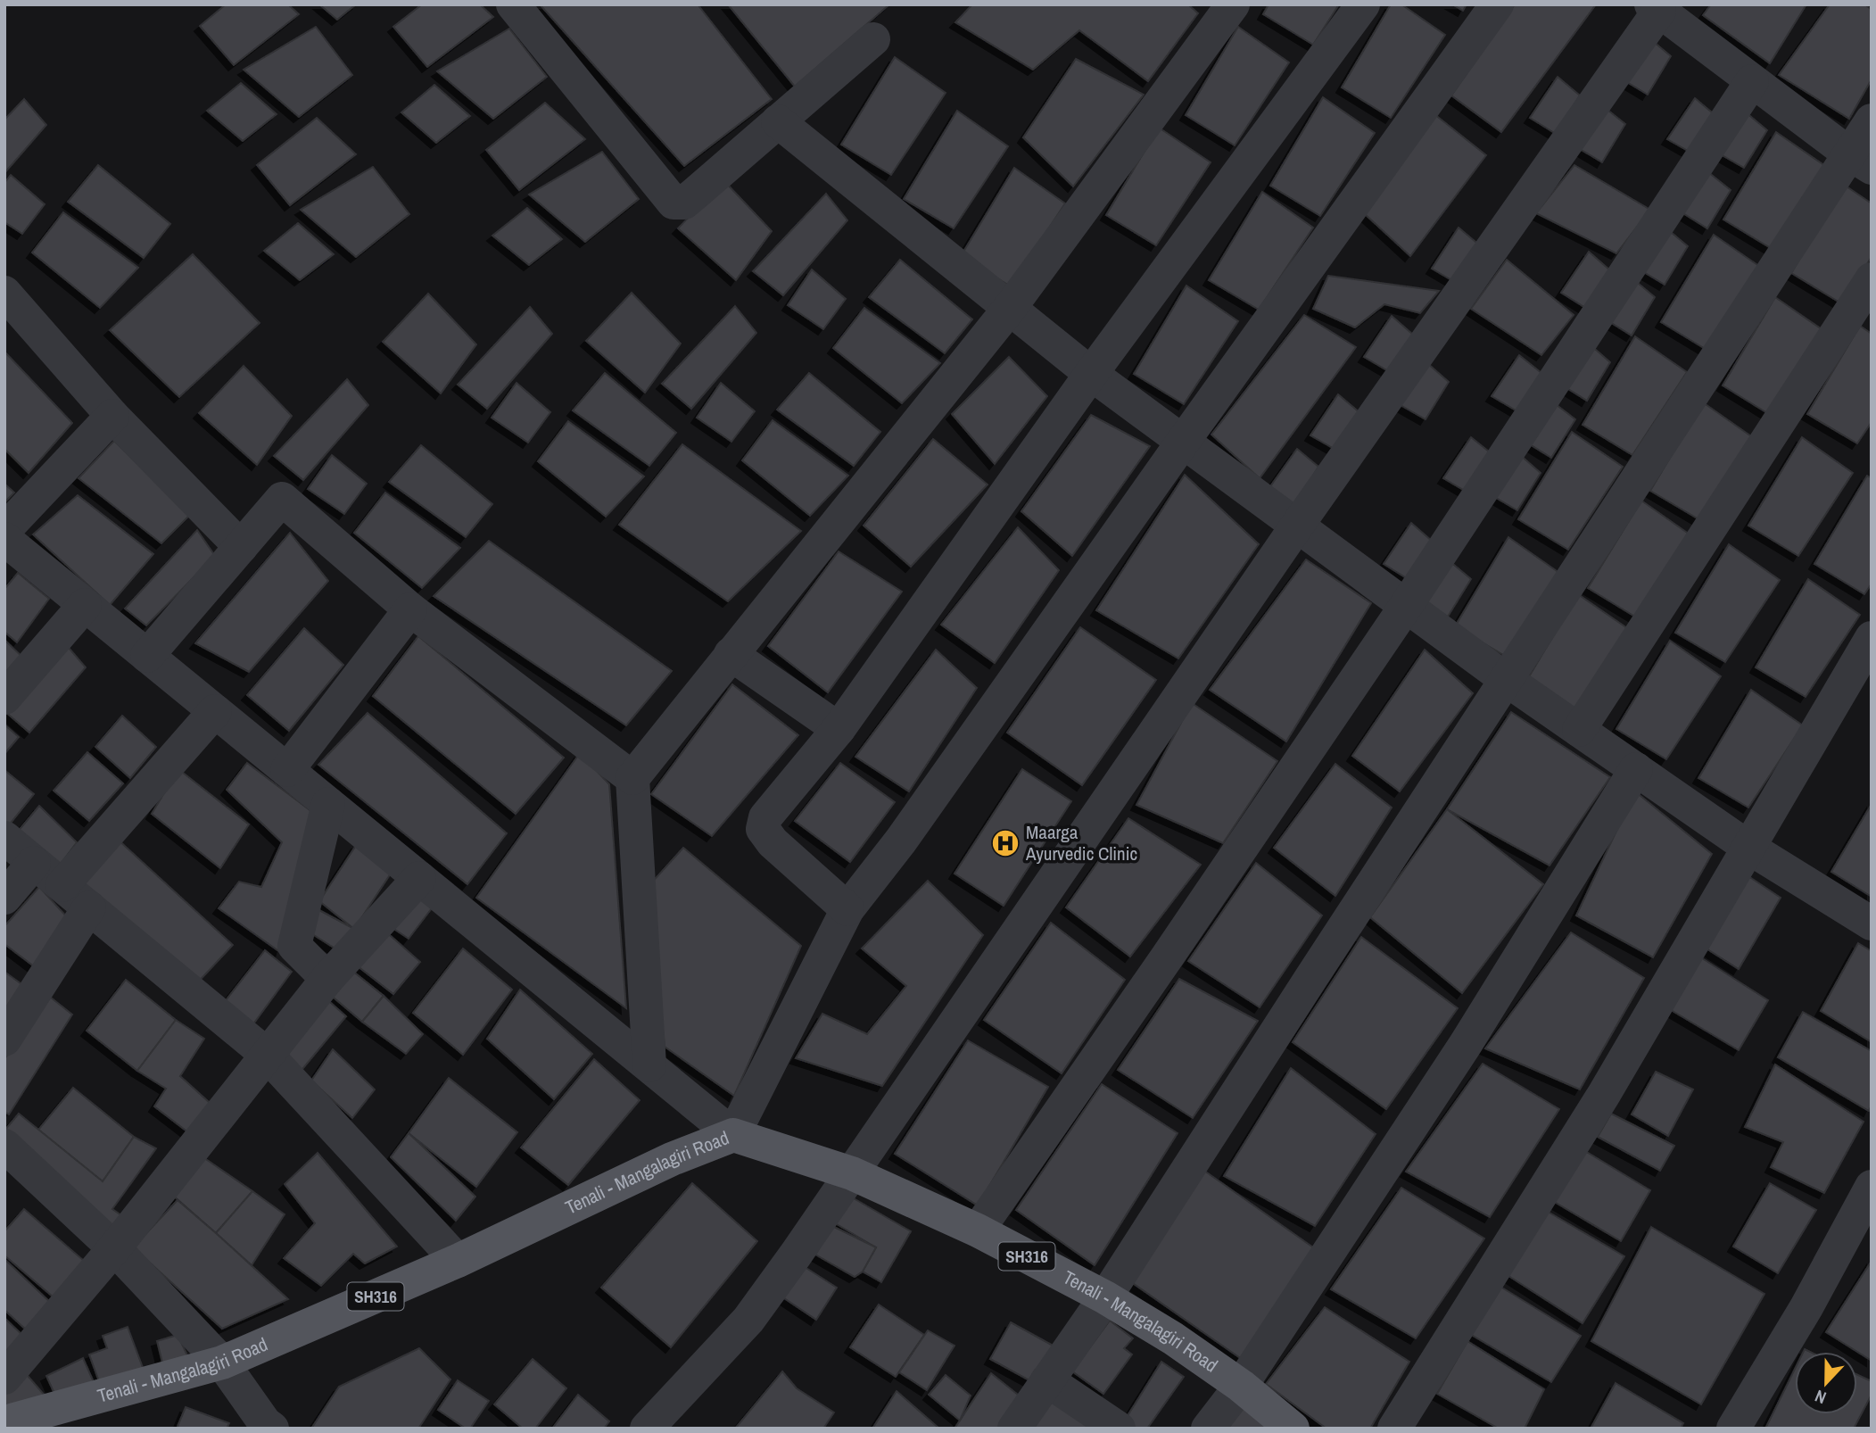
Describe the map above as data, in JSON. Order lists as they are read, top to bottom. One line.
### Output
{"streets":{"main road":["Tenali - Mangalagiri Road","SH316"]},"places":{"hospital":["Maarga Ayurvedic Clinic"]},"north":"bottom"}
